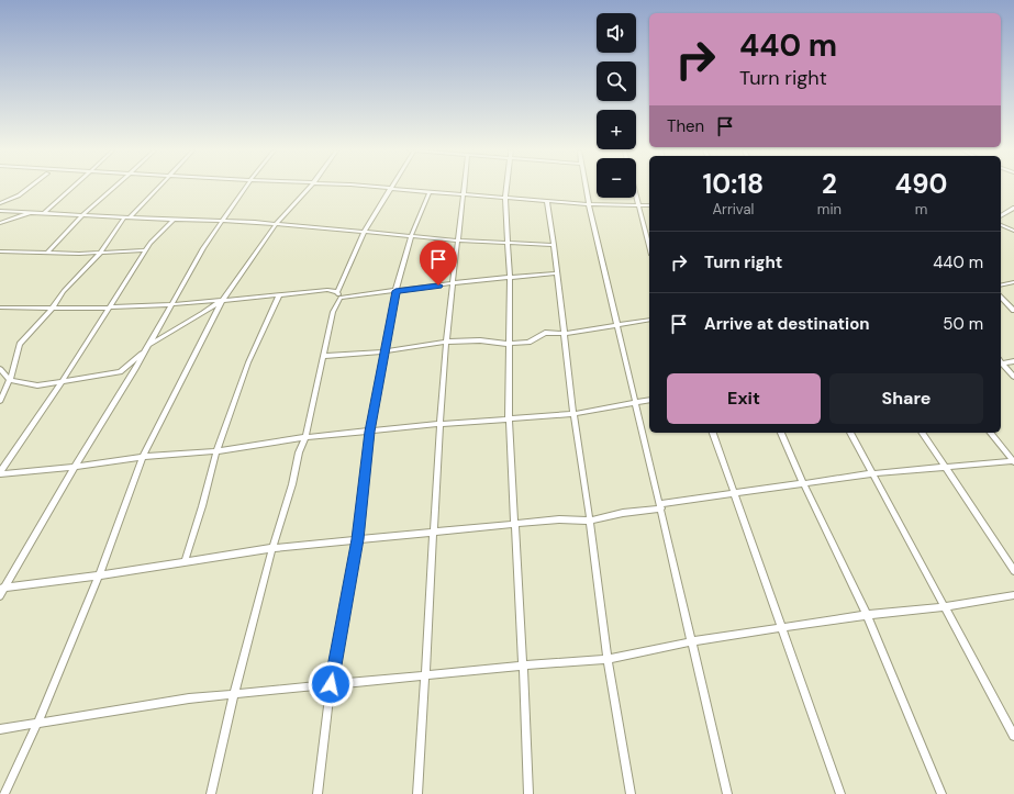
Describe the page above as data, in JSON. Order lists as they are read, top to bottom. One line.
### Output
{"page":{"map_buttons":["+","−"],"turn":["440 m","Turn right"],"then":"Then","eta":["10:18","Arrival","2","min","490","m"],"list":[{"name":"Turn right","value":"440 m"},{"name":"Arrive at destination","value":"50 m"}],"buttons":["Exit","Share"]}}
